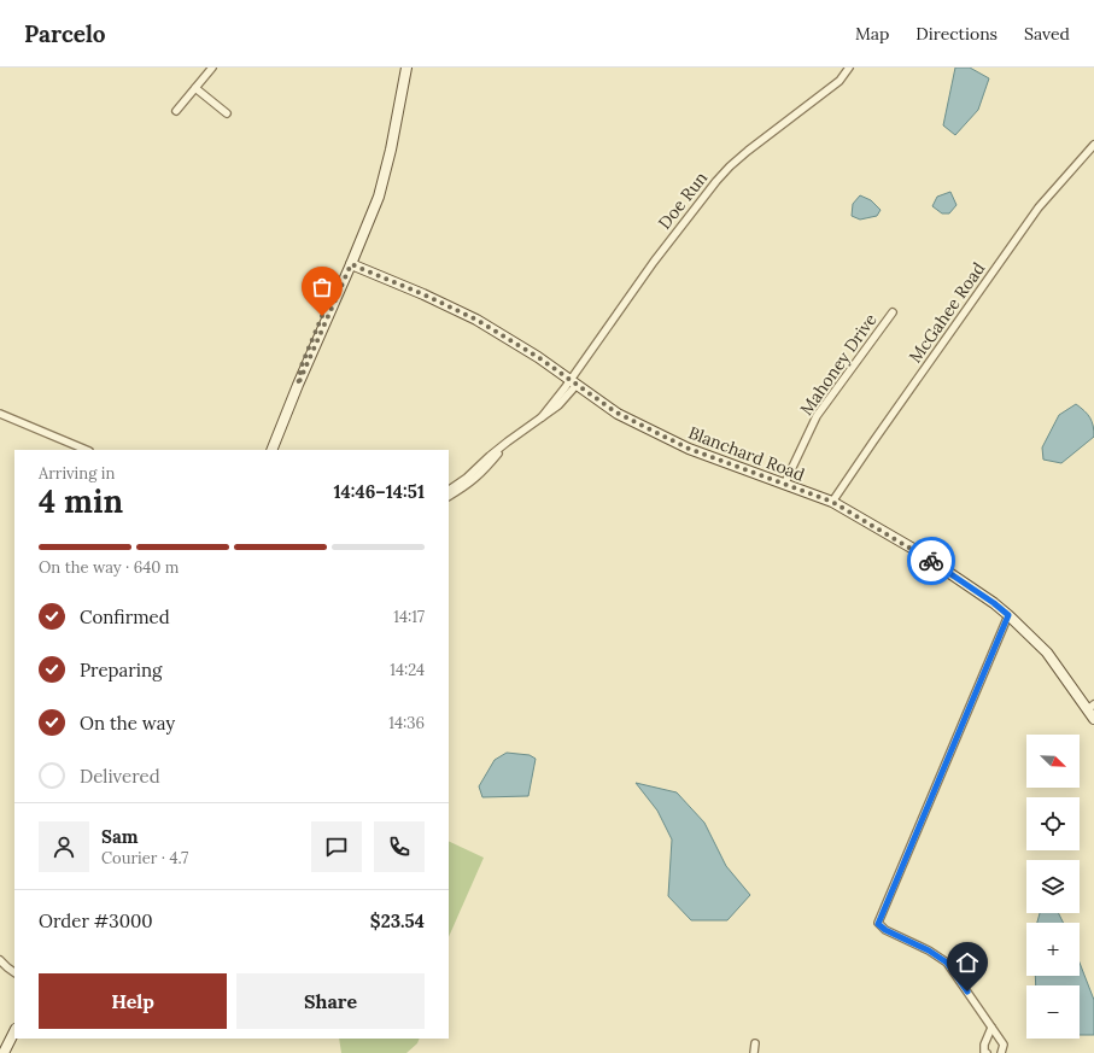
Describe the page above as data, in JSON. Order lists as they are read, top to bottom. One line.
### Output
{"streets":{"street":["Doe Run","McGahee Road","Mahoney Drive","Blanchard Road"]},"crossings":[["Doe Run","Blanchard Road"],["McGahee Road","Blanchard Road"],["Mahoney Drive","Blanchard Road"]],"north":"bottom right","page":{"header":"Parcelo","nav":["Map","Directions","Saved"],"heading":["4 min","Arriving in","14:46–14:51"],"panel":["Sam","Courier · 4.7","Order #3000","$23.54"],"bar":"On the way · 640 m","list":[["Confirmed","14:17"],["Preparing","14:24"],["On the way","14:36"],"Delivered"],"map_buttons":["+","−"],"buttons":["Help","Share"]}}
